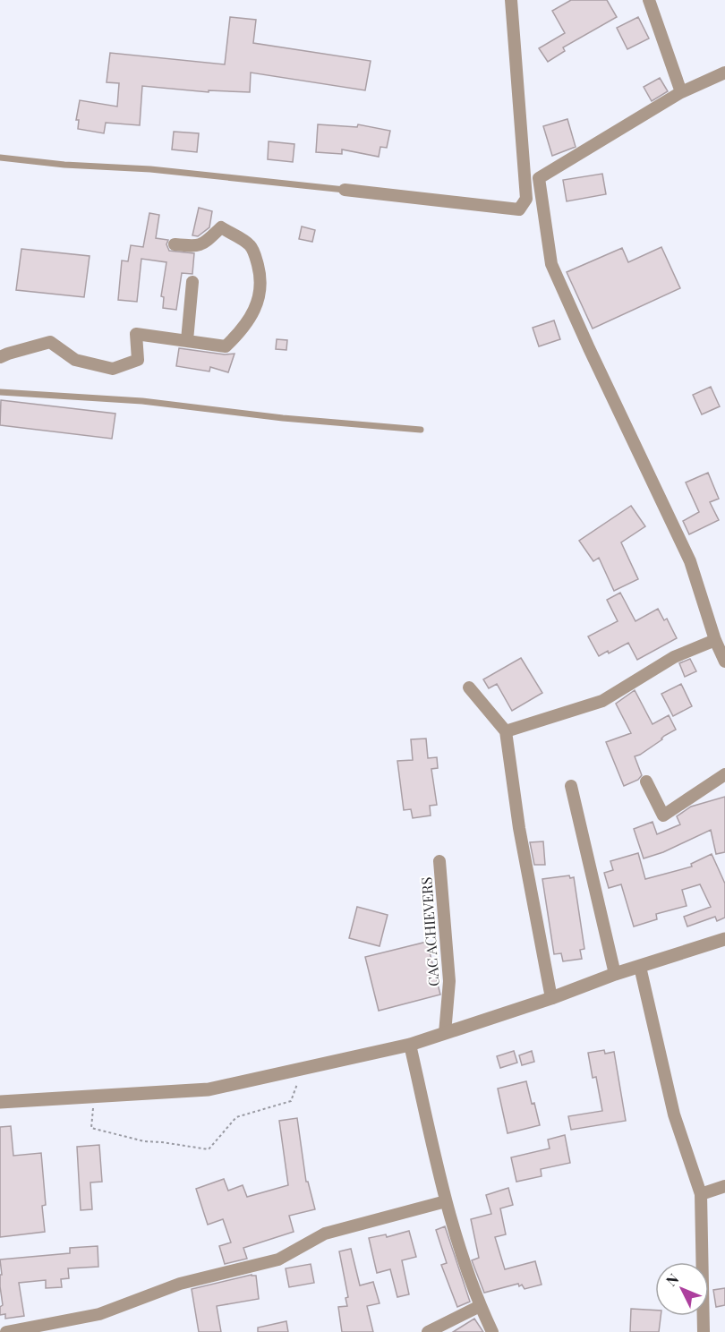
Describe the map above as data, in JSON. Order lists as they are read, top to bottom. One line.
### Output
{"streets":{"street":["CAC ACHIEVERS"]},"north":"top left"}
